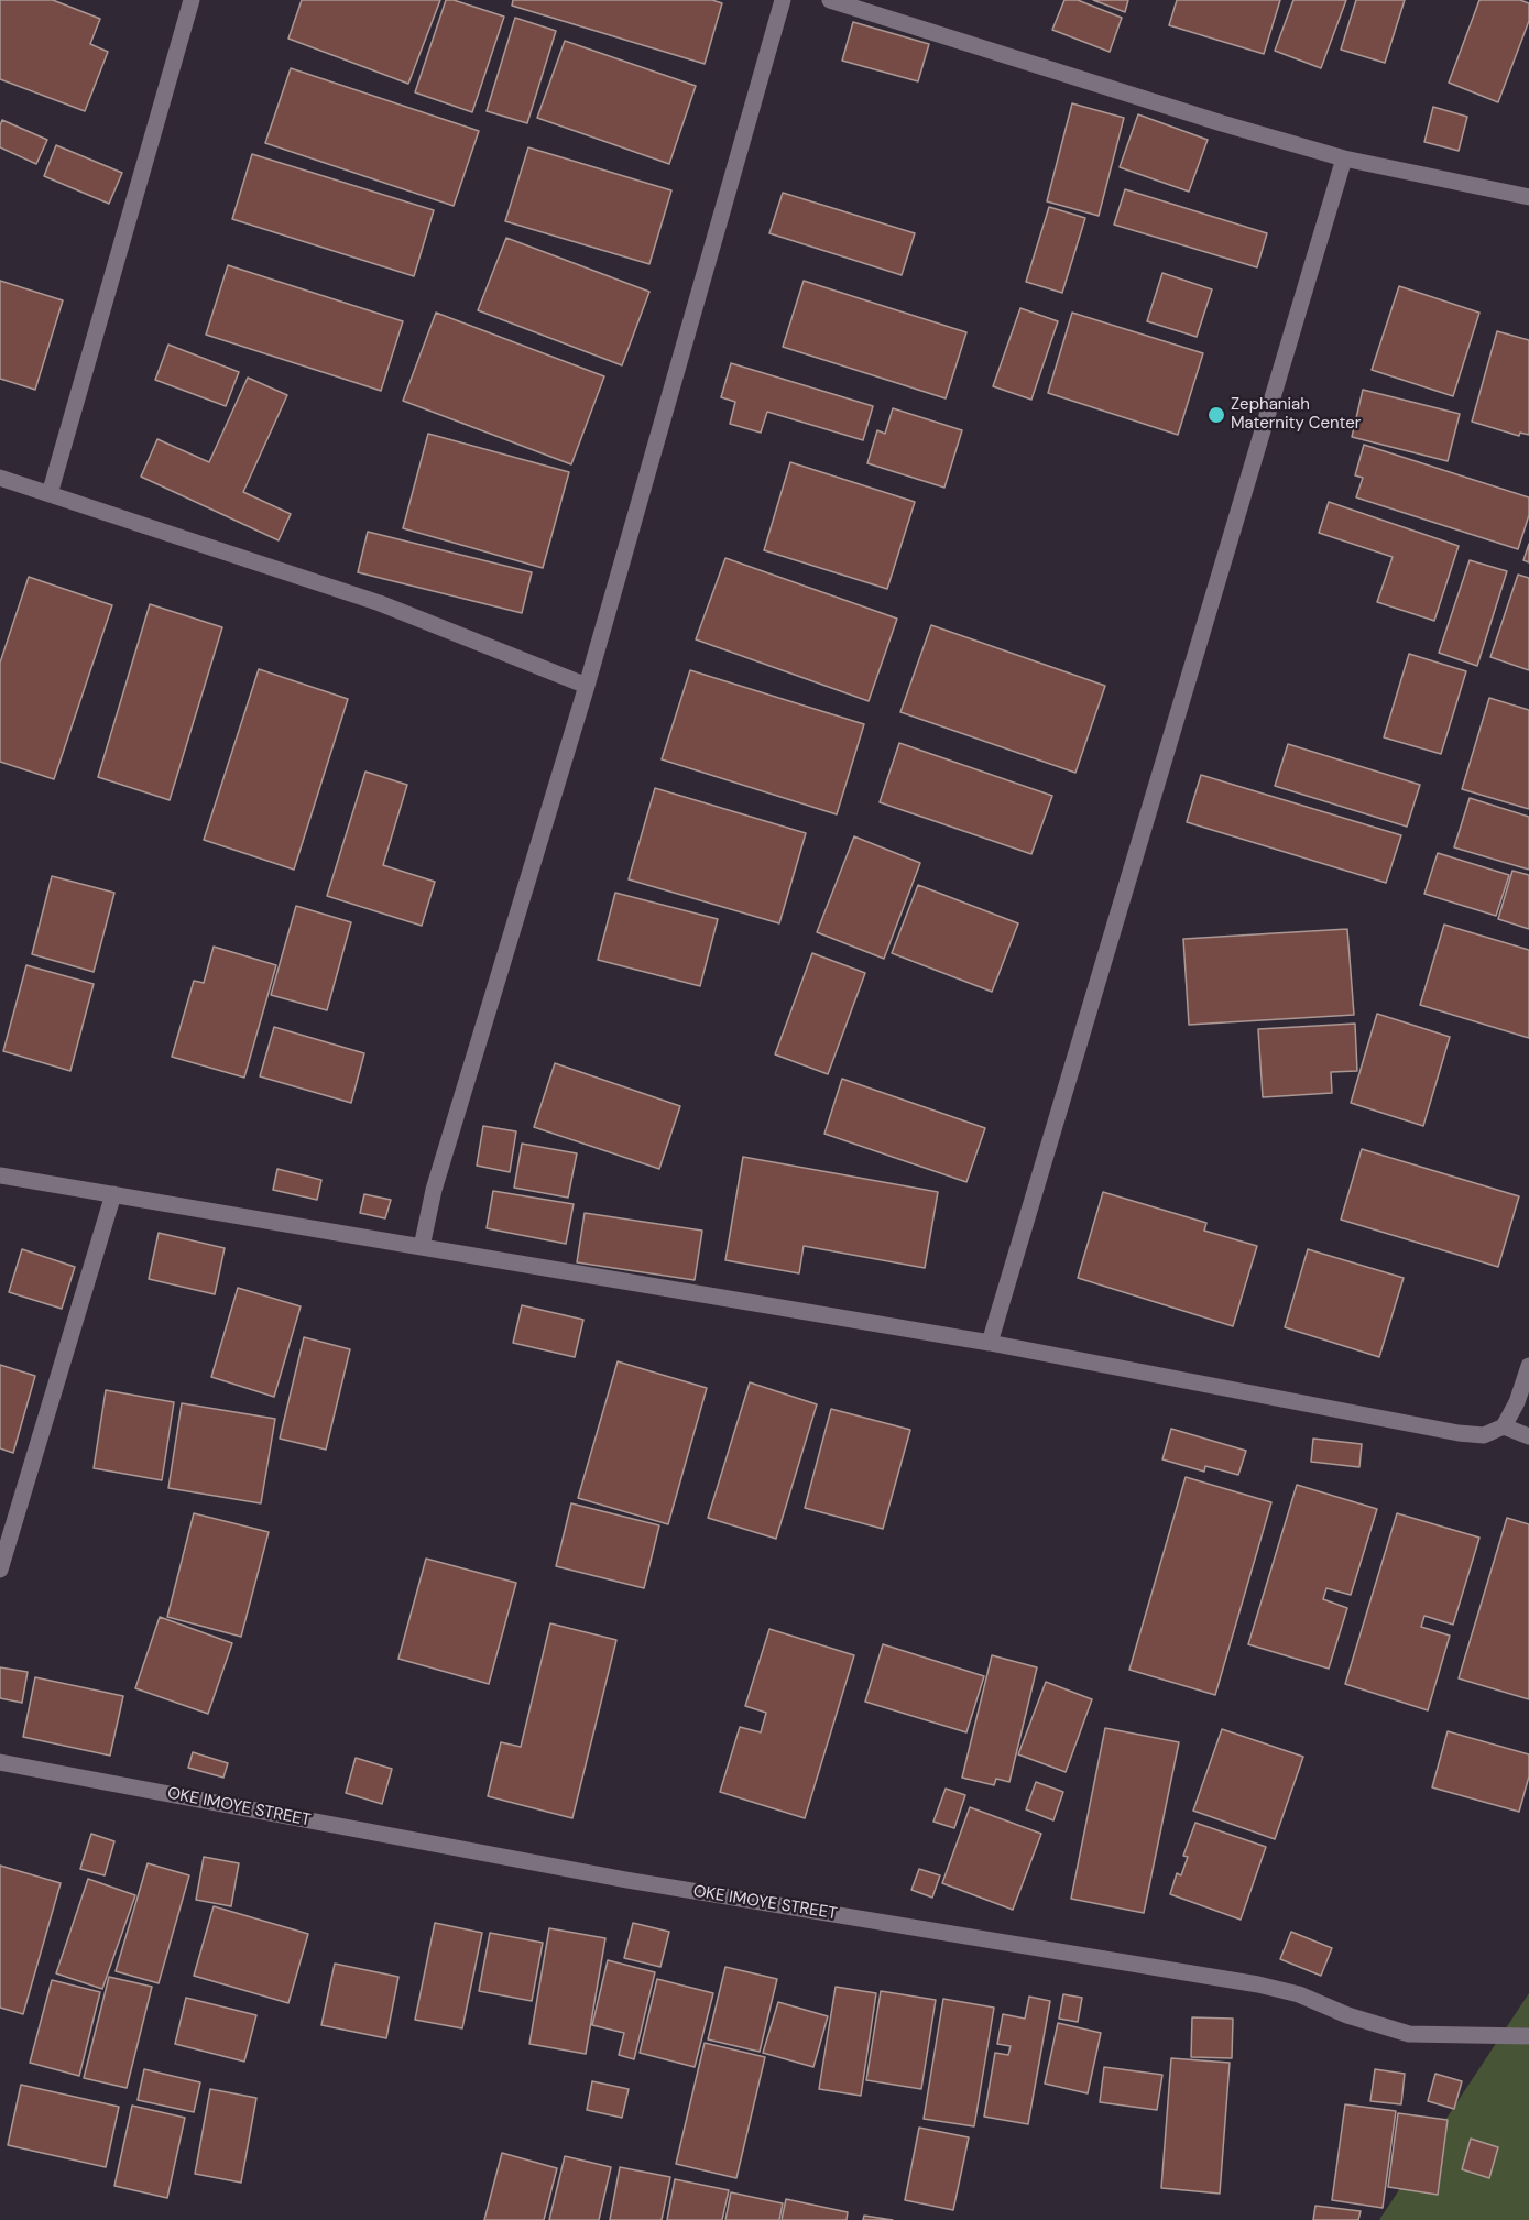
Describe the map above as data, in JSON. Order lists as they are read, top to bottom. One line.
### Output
{"streets":{"street":["OKE IMOYE STREET"]},"places":["Zephaniah Maternity Center"]}
